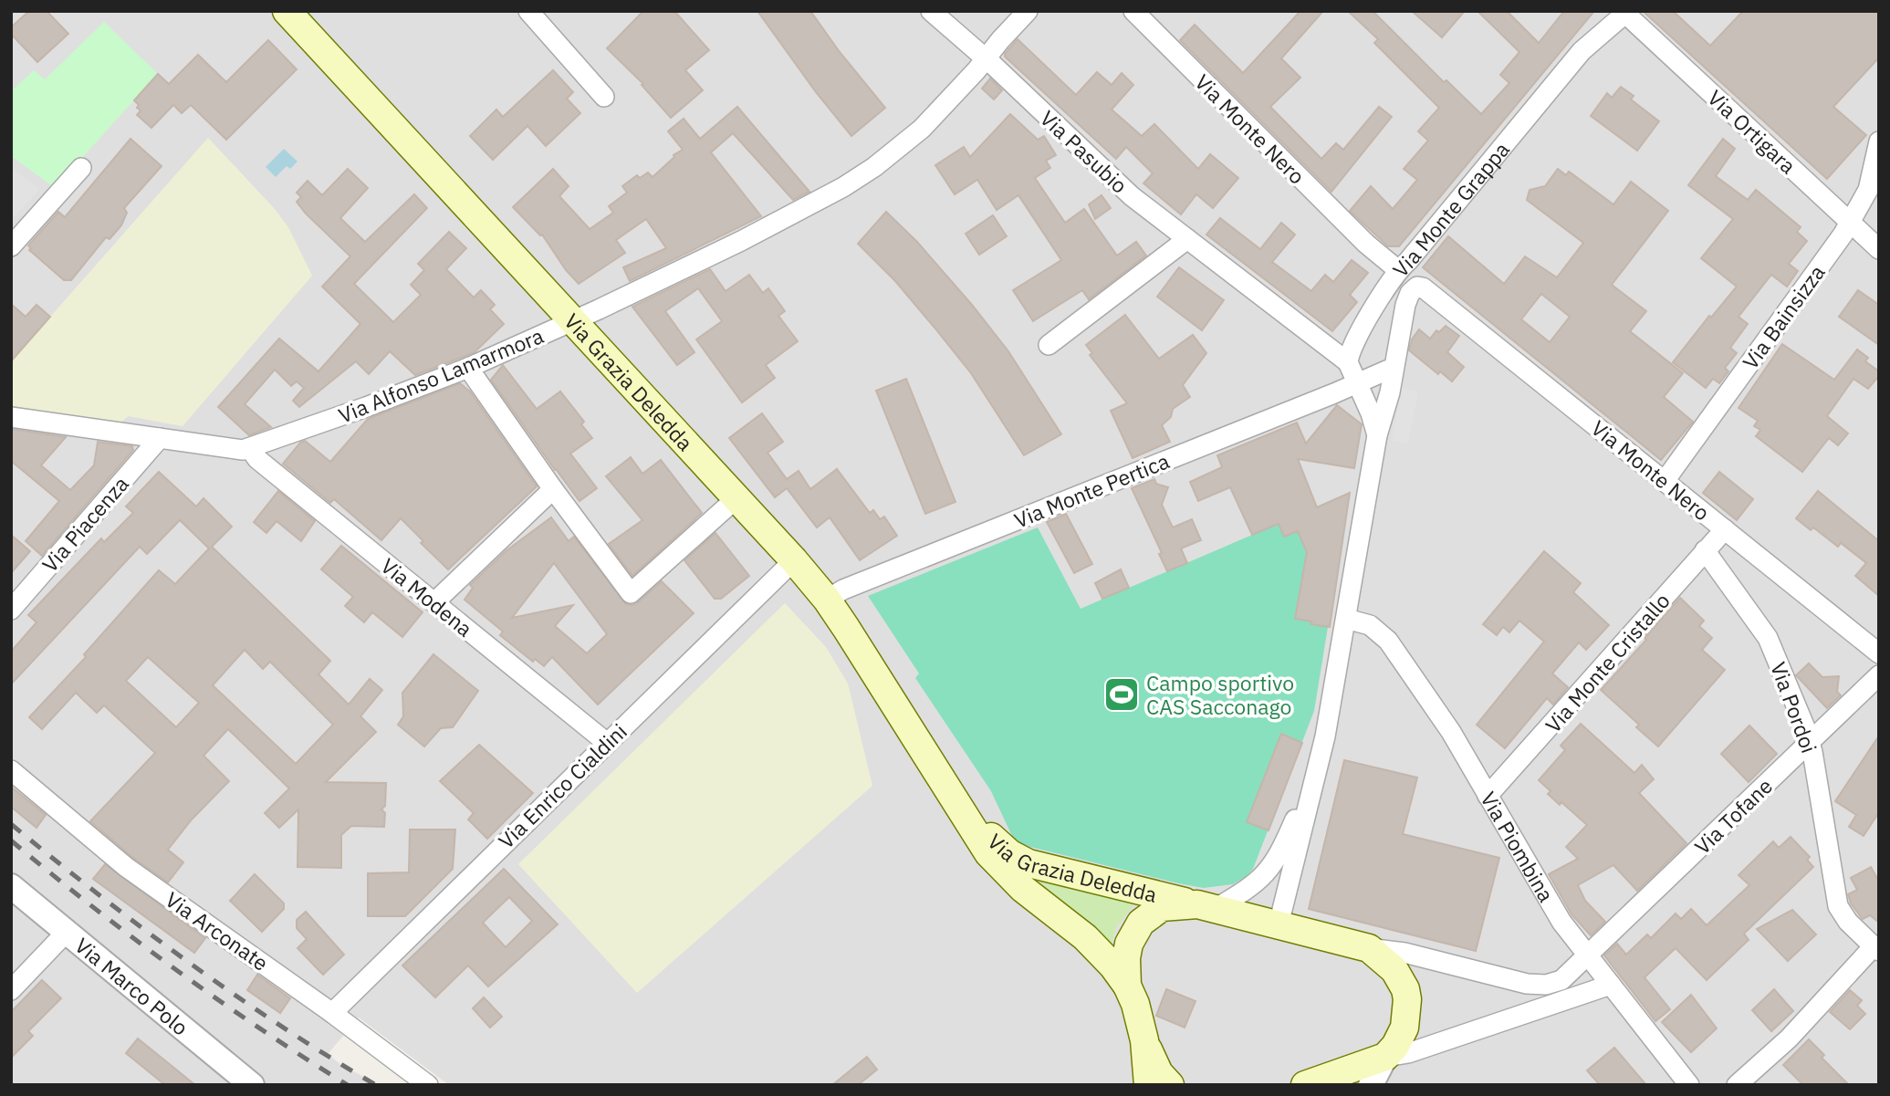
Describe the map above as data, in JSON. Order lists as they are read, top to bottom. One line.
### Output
{"streets":{"main road":["Via Monte Grappa","Via Grazia Deledda"],"street":["Via Monte Nero","Via Ortigara","Via Pasubio","Via Bainsizza","Via Alfonso Lamarmora","Via Monte Pertica","Via Piacenza","Via Modena","Via Monte Cristallo","Via Pordoi","Via Enrico Cialdini","Via Tofane","Via Piombina","Via Arconate","Via Marco Polo"]},"crossings":[["Via Monte Nero","Via Monte Grappa"],["Via Monte Nero","Via Bainsizza"],["Via Monte Nero","Via Monte Cristallo"],["Via Ortigara","Via Monte Grappa"],["Via Ortigara","Via Bainsizza"],["Via Pasubio","Via Monte Grappa"],["Via Pasubio","Via Alfonso Lamarmora"],["Via Monte Grappa","Via Grazia Deledda"],["Via Monte Grappa","Via Monte Pertica"],["Via Monte Grappa","Via Piombina"],["Via Alfonso Lamarmora","Via Grazia Deledda"],["Via Alfonso Lamarmora","Via Piacenza"],["Via Alfonso Lamarmora","Via Modena"],["Via Grazia Deledda","Via Monte Pertica"],["Via Grazia Deledda","Via Enrico Cialdini"],["Via Modena","Via Enrico Cialdini"],["Via Monte Cristallo","Via Pordoi"],["Via Monte Cristallo","Via Piombina"],["Via Pordoi","Via Tofane"],["Via Enrico Cialdini","Via Arconate"],["Via Tofane","Via Piombina"]],"places":{"sports":["Campo sportivo CAS Sacconago"]}}
